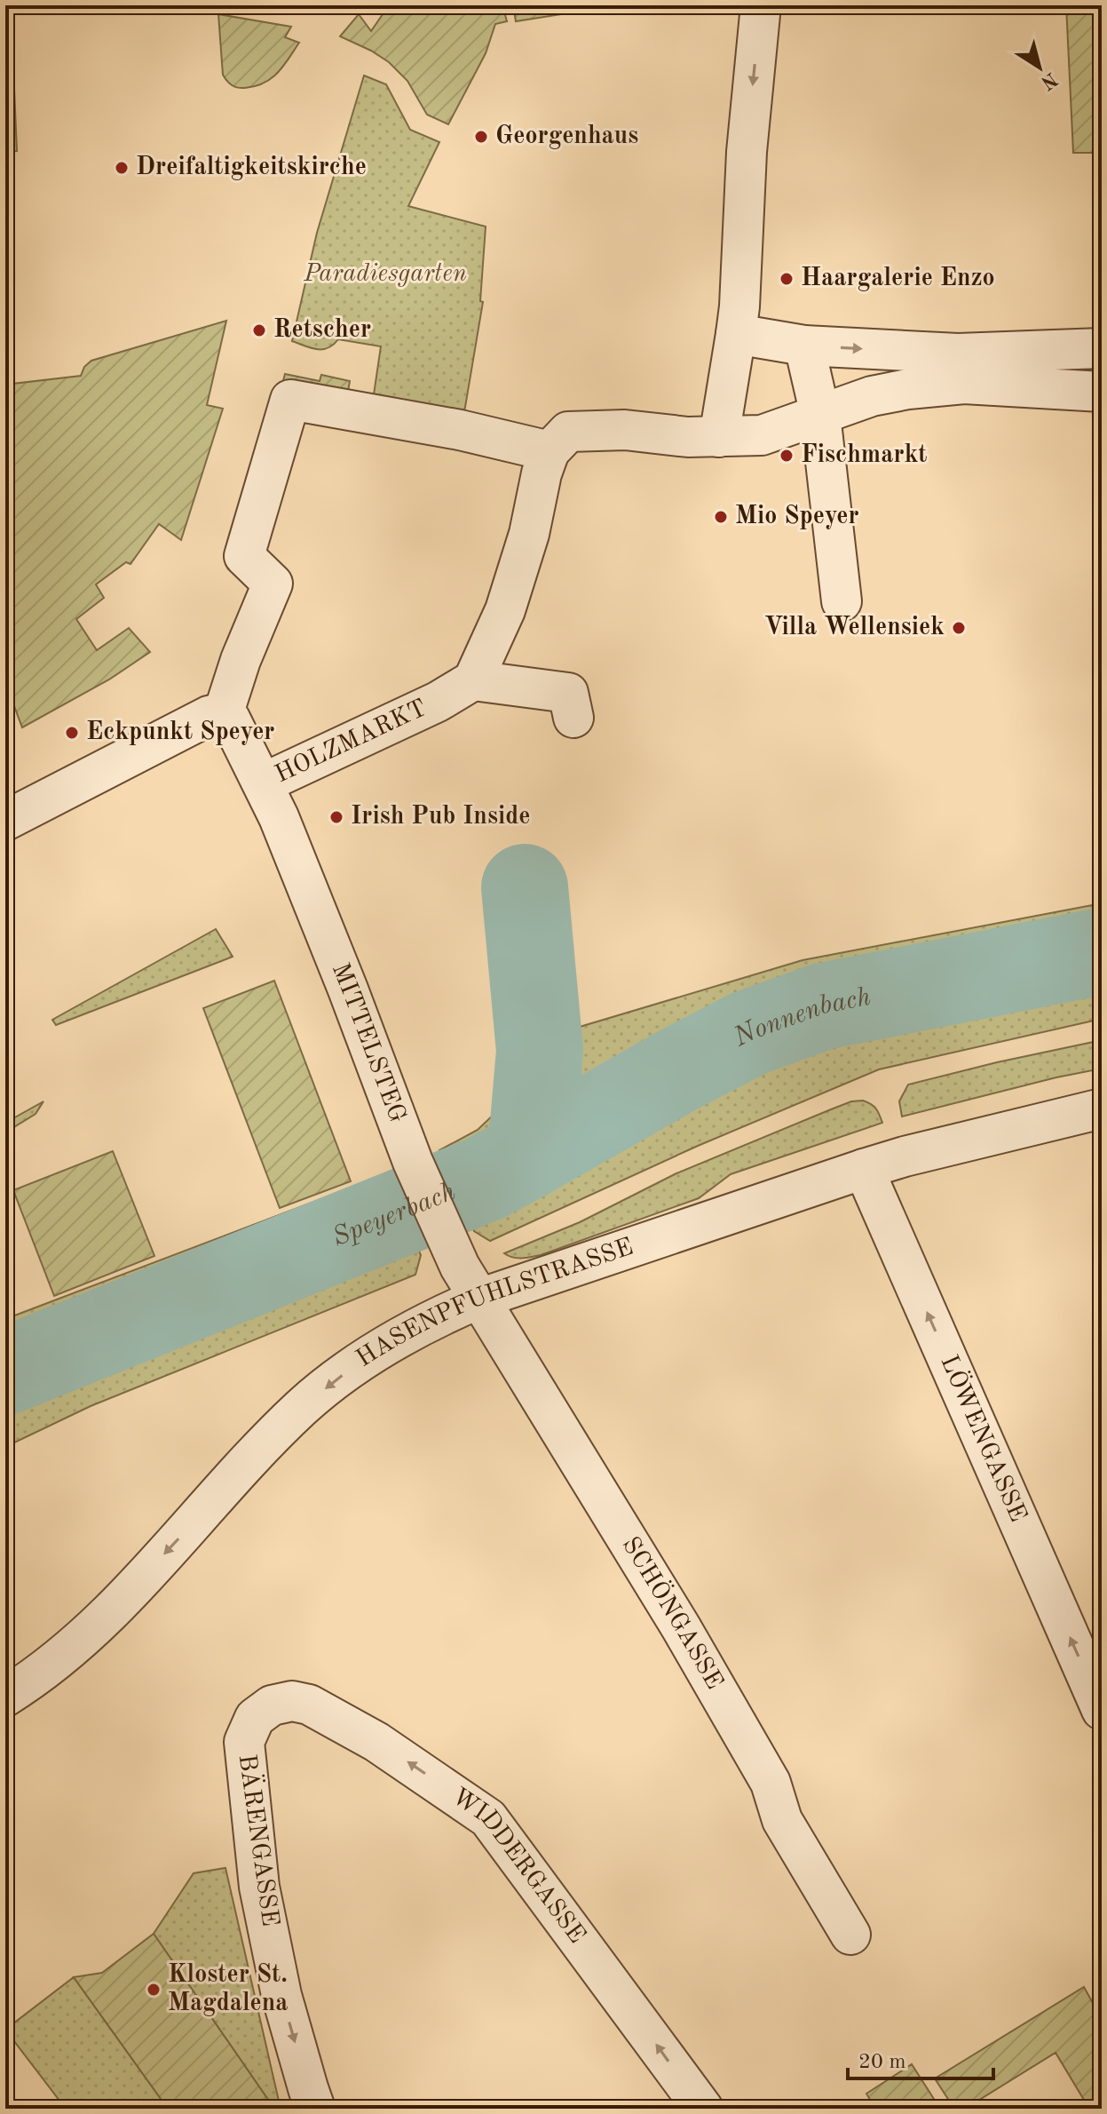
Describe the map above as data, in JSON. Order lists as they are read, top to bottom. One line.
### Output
{"streets":{"street":["HOLZMARKT","MITTELSTEG","HASENPFUHLSTRASSE","LÖWENGASSE","SCHÖNGASSE","BÄRENGASSE","WIDDERGASSE"]},"crossings":[["HOLZMARKT","MITTELSTEG"],["MITTELSTEG","HASENPFUHLSTRASSE"],["MITTELSTEG","SCHÖNGASSE"],["HASENPFUHLSTRASSE","LÖWENGASSE"],["HASENPFUHLSTRASSE","SCHÖNGASSE"],["BÄRENGASSE","WIDDERGASSE"]],"one_way":["HASENPFUHLSTRASSE","LÖWENGASSE","BÄRENGASSE","WIDDERGASSE"],"water":["Nonnenbach","Speyerbach"],"parks":["Paradiesgarten"],"places":["Georgenhaus","Dreifaltigkeitskirche","Haargalerie Enzo","Retscher","Fischmarkt","Mio Speyer","Villa Wellensiek","Eckpunkt Speyer","Irish Pub Inside","Kloster St. Magdalena"],"scale_bar":"20 m","north":"bottom right"}
